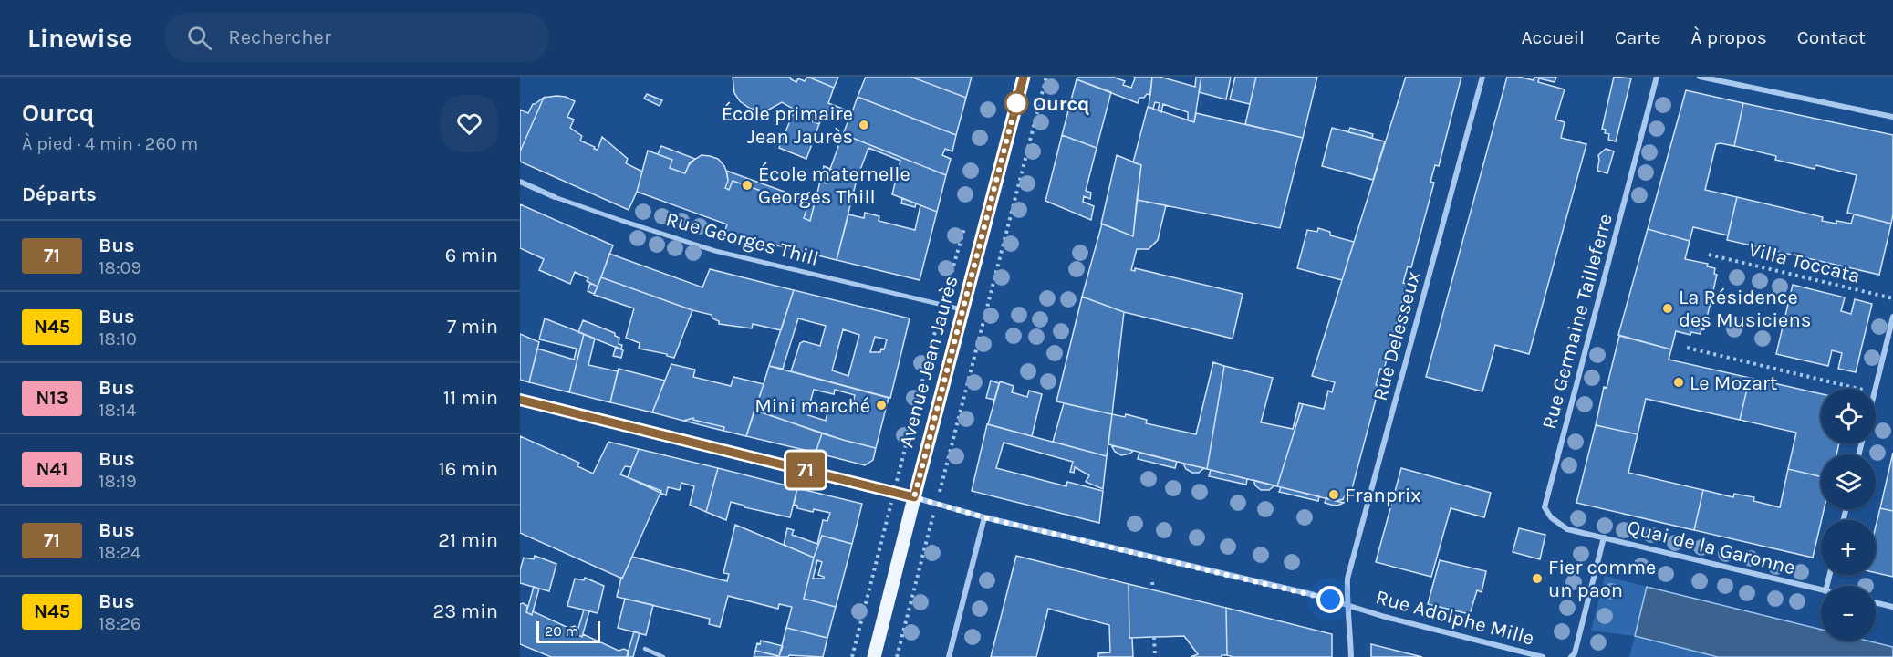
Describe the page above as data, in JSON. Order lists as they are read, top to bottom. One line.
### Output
{"streets":{"main road":["Avenue Jean Jaurès"],"street":["Rue Georges Thill","Rue Germaine Tailleferre","Rue Delesseux","Quai de la Garonne","Rue Adolphe Mille"],"path":["Villa Toccata"]},"crossings":[["Rue Georges Thill","Avenue Jean Jaurès"],["Rue Germaine Tailleferre","Quai de la Garonne"],["Rue Delesseux","Rue Adolphe Mille"],["Avenue Jean Jaurès","Rue Adolphe Mille"]],"places":["Ourcq","École primaire Jean Jaurès","École maternelle Georges Thill","La Résidence des Musiciens","Le Mozart","Mini marché","Franprix","Fier comme un paon"],"lines":["bus line 71"],"scale_bar":"20 m","page":{"header":"Linewise","search":"Rechercher","nav":["Accueil","Carte","À propos","Contact"],"heading":[["Ourcq","À pied · 4 min · 260 m"],"Départs"],"on_map":"71","list":[{"mark":"71","name":"Bus","note":"18:09","value":"6 min"},{"mark":"N45","name":"Bus","note":"18:10","value":"7 min"},{"mark":"N13","name":"Bus","note":"18:14","value":"11 min"},{"mark":"N41","name":"Bus","note":"18:19","value":"16 min"},{"mark":"71","name":"Bus","note":"18:24","value":"21 min"},{"mark":"N45","name":"Bus","note":"18:26","value":"23 min"}],"map_buttons":["+","−"],"scale":"20 m"}}
